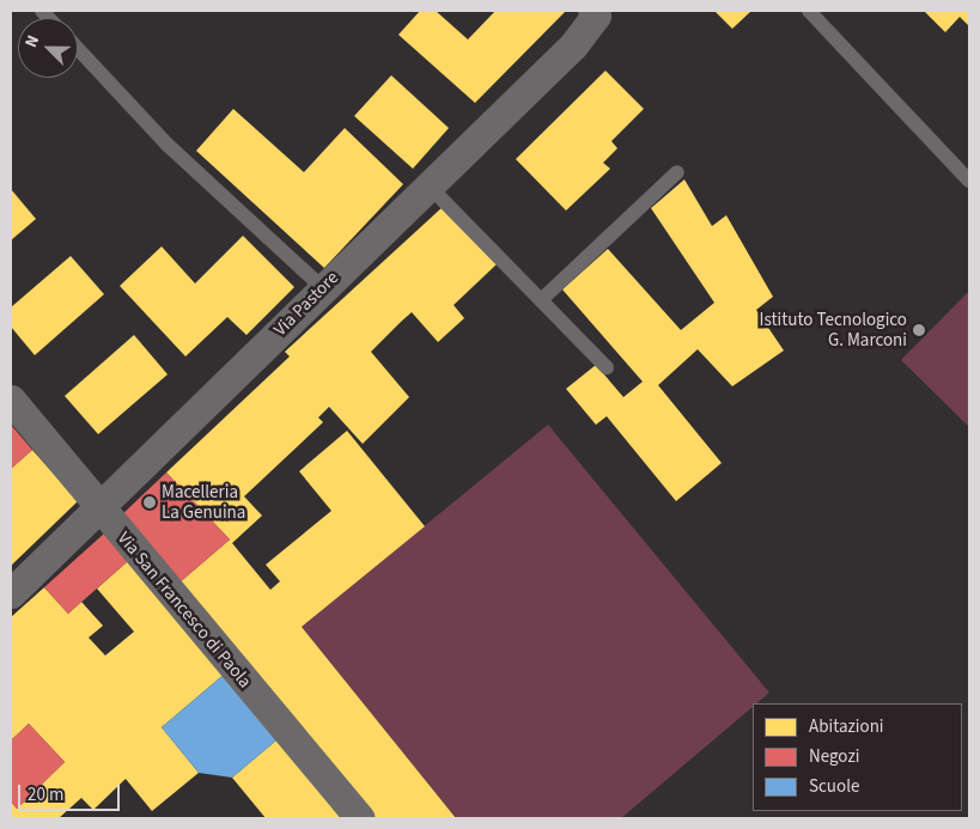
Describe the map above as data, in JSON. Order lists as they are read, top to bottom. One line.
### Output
{"streets":{"street":["Via Pastore","Via San Francesco di Paola"]},"crossings":[["Via Pastore","Via San Francesco di Paola"]],"places":["Istituto Tecnologico G. Marconi","Macelleria La Genuina"],"legend":["Abitazioni","Negozi","Scuole"],"scale_bar":"20 m","north":"top left"}
